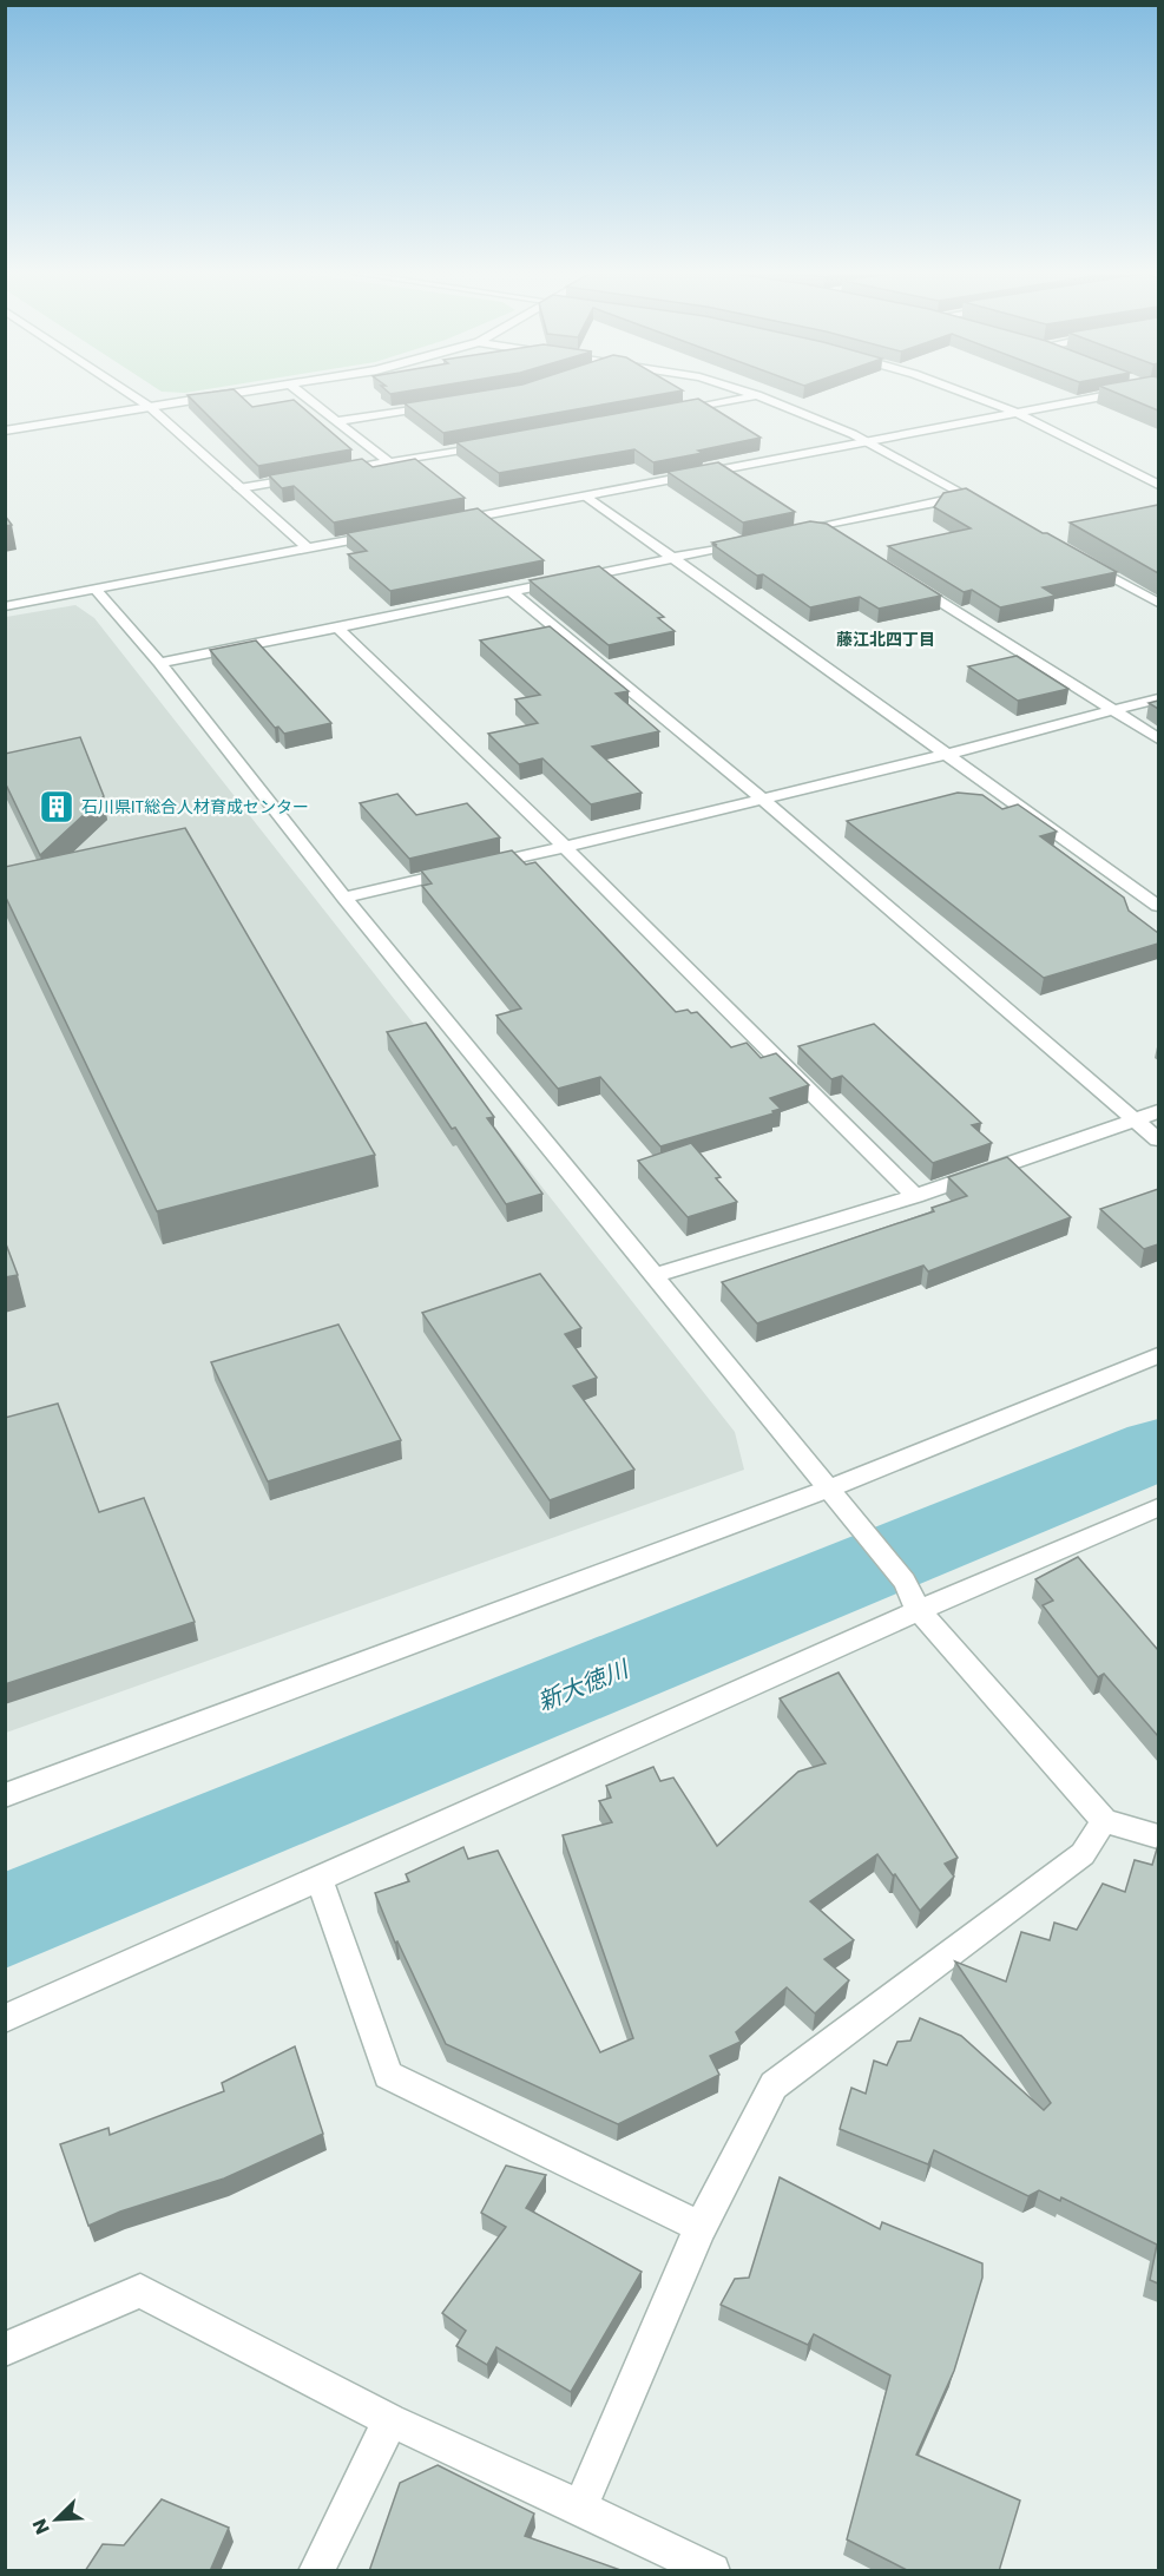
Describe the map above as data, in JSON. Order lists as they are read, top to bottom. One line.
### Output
{"districts":["藤江北四丁目"],"water":["新大徳川"],"places":{"building":["石川県IT総合人材育成センター"]},"north":"bottom left"}
